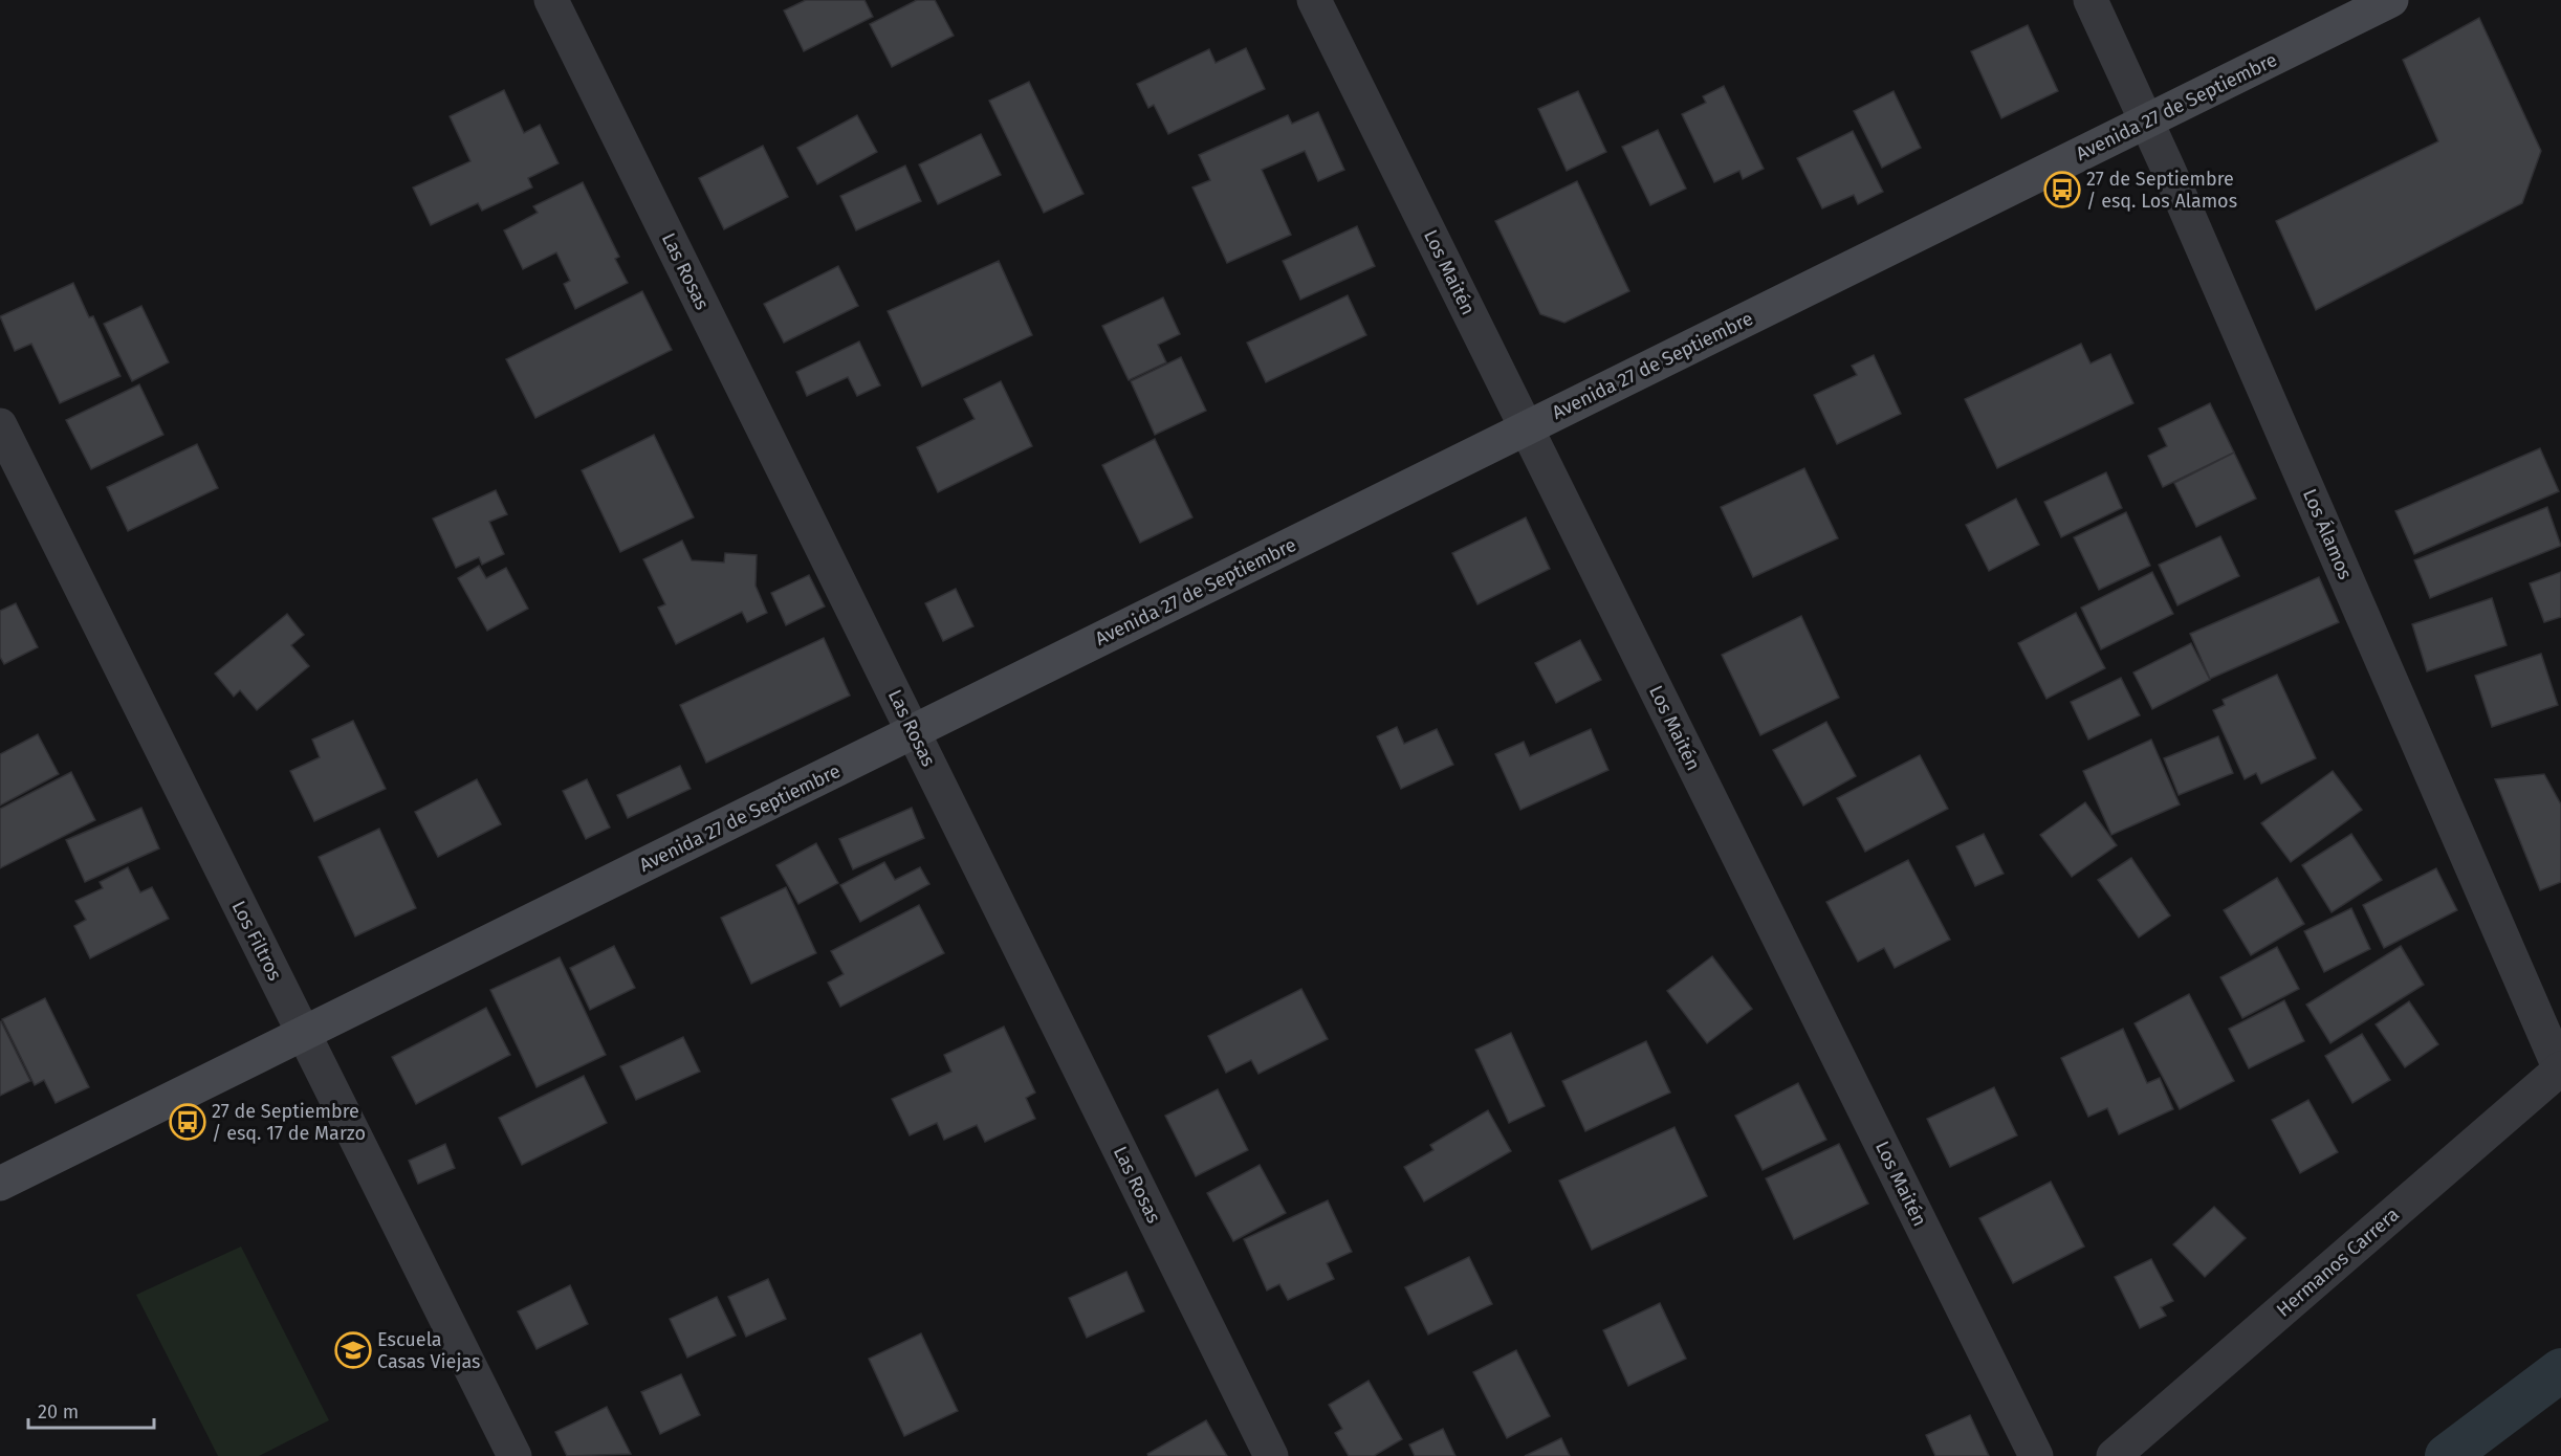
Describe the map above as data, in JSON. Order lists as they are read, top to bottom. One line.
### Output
{"streets":{"street":["Avenida 27 de Septiembre","Las Rosas","Los Maitén","Los Álamos","Los Filtros","Hermanos Carrera"]},"crossings":[["Avenida 27 de Septiembre","Las Rosas"],["Avenida 27 de Septiembre","Los Maitén"],["Avenida 27 de Septiembre","Los Álamos"],["Avenida 27 de Septiembre","Los Filtros"],["Los Álamos","Hermanos Carrera"]],"places":{"bus stop":["27 de Septiembre / esq. Los Alamos","27 de Septiembre / esq. 17 de Marzo"],"school or university":["Escuela Casas Viejas"]},"scale_bar":"20 m"}
